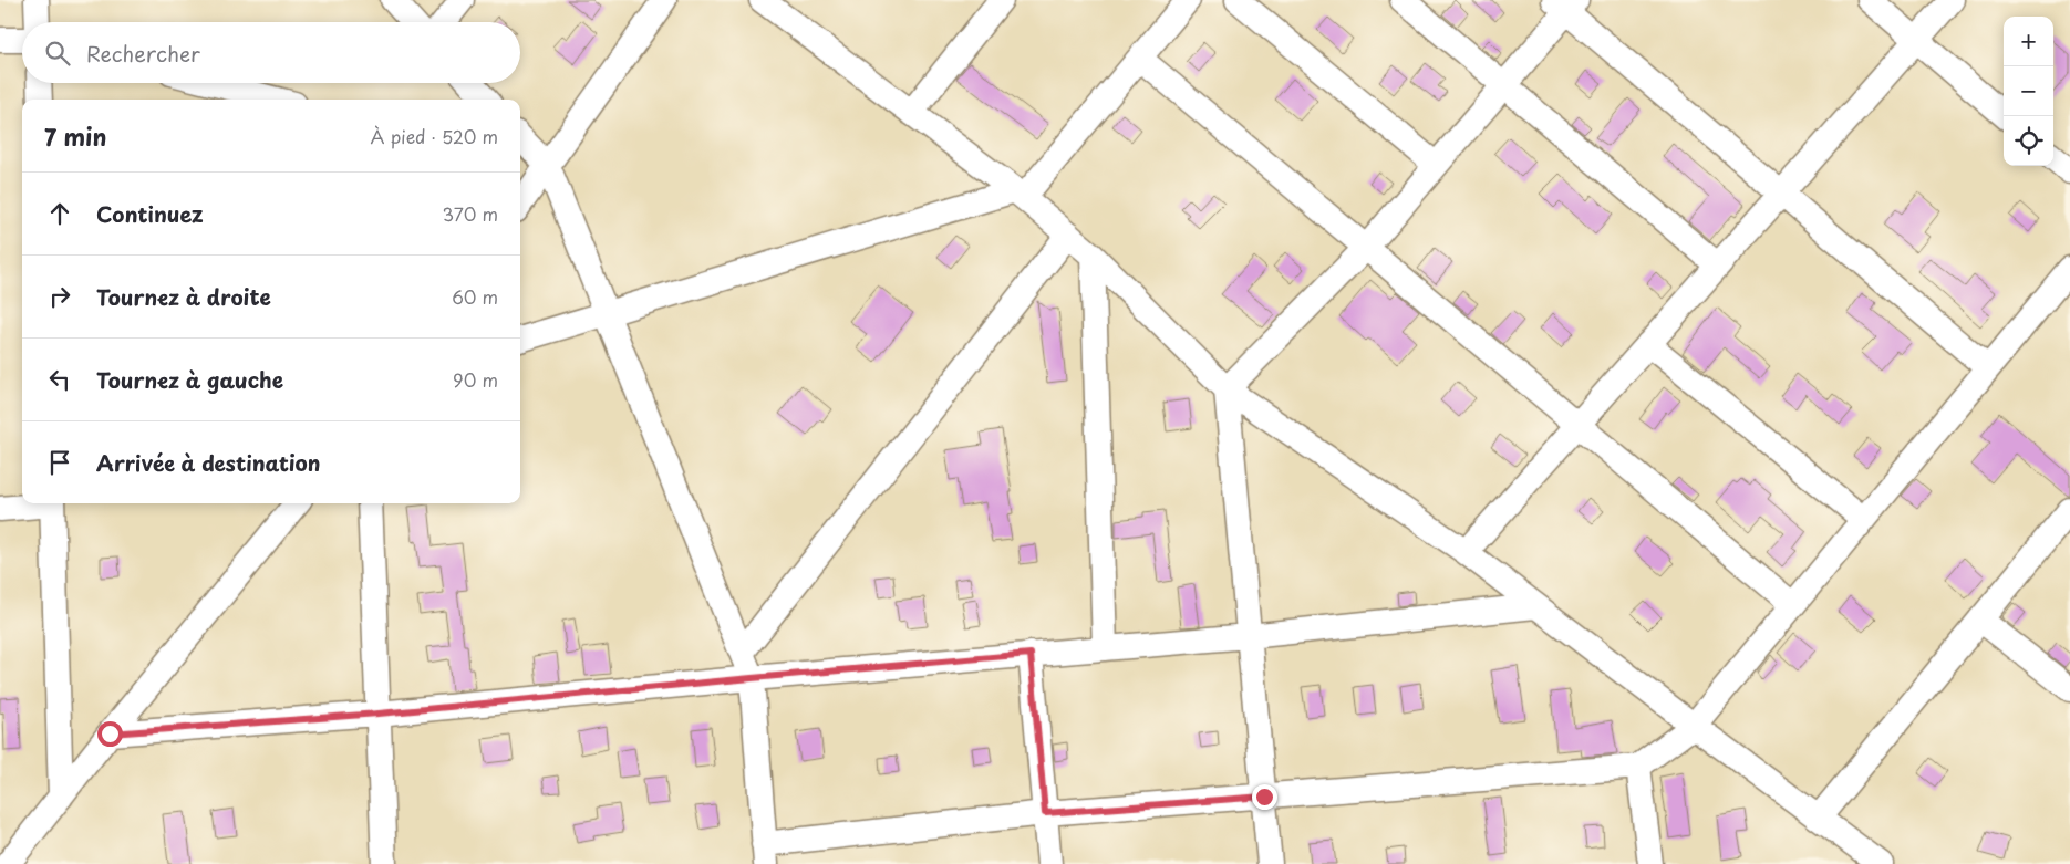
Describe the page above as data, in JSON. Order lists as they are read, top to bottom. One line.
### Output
{"page":{"map_buttons":["+","−"],"search":"Rechercher","heading":["7 min","À pied · 520 m"],"list":[["Continuez","370 m"],["Tournez à droite","60 m"],["Tournez à gauche","90 m"],"Arrivée à destination"]}}
